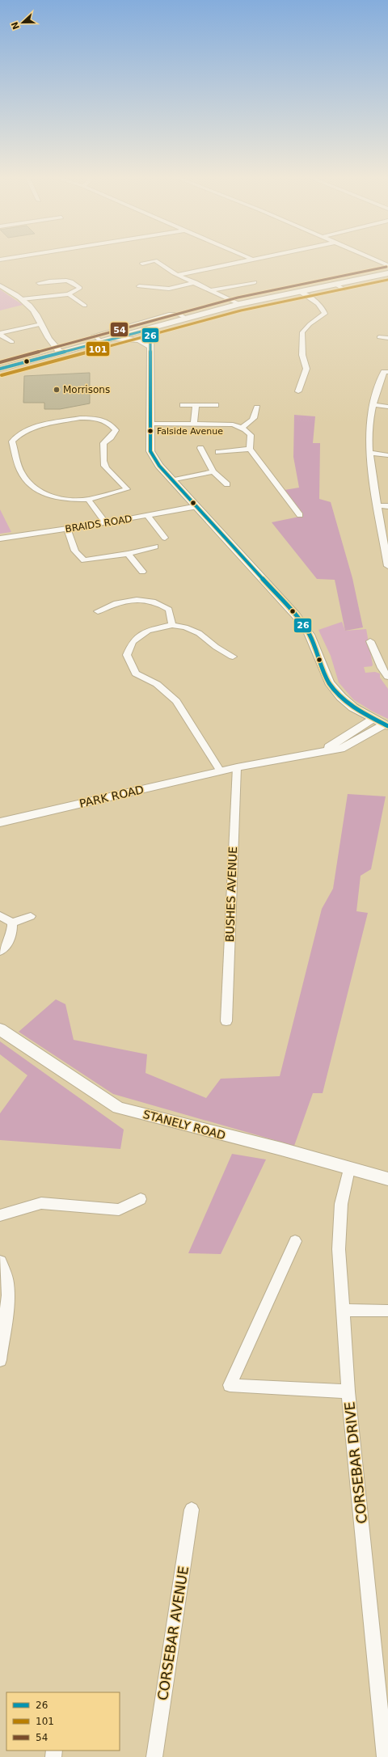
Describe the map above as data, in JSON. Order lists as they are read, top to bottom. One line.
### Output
{"streets":{"street":["BRAIDS ROAD","PARK ROAD","BUSHES AVENUE","STANELY ROAD","CORSEBAR DRIVE","CORSEBAR AVENUE"]},"crossings":[["PARK ROAD","BUSHES AVENUE"],["STANELY ROAD","CORSEBAR DRIVE"]],"places":["Morrisons","Falside Avenue"],"lines":["transit line 54","transit line 101","transit line 26"],"legend":["26","101","54"],"north":"left"}
